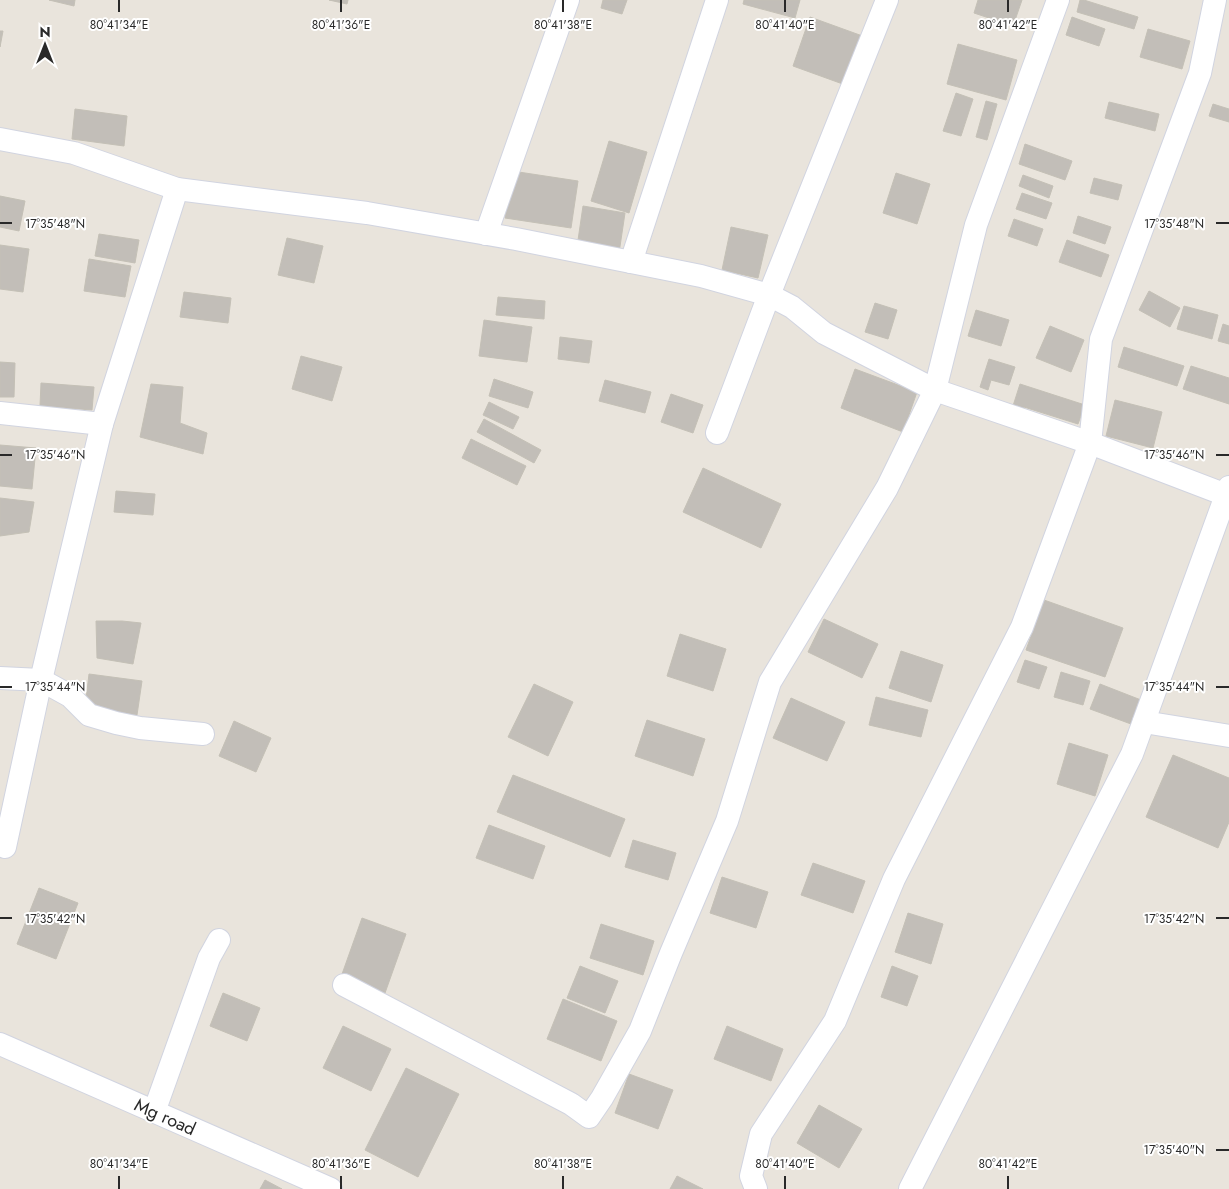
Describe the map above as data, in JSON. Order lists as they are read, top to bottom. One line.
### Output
{"streets":{"street":["Mg road"]},"north":"top","coordinates":["80°41'34\"E","80°41'36\"E","80°41'38\"E","80°41'40\"E","80°41'42\"E","17°35'48\"N","17°35'46\"N","17°35'44\"N","17°35'42\"N","17°35'40\"N"]}
